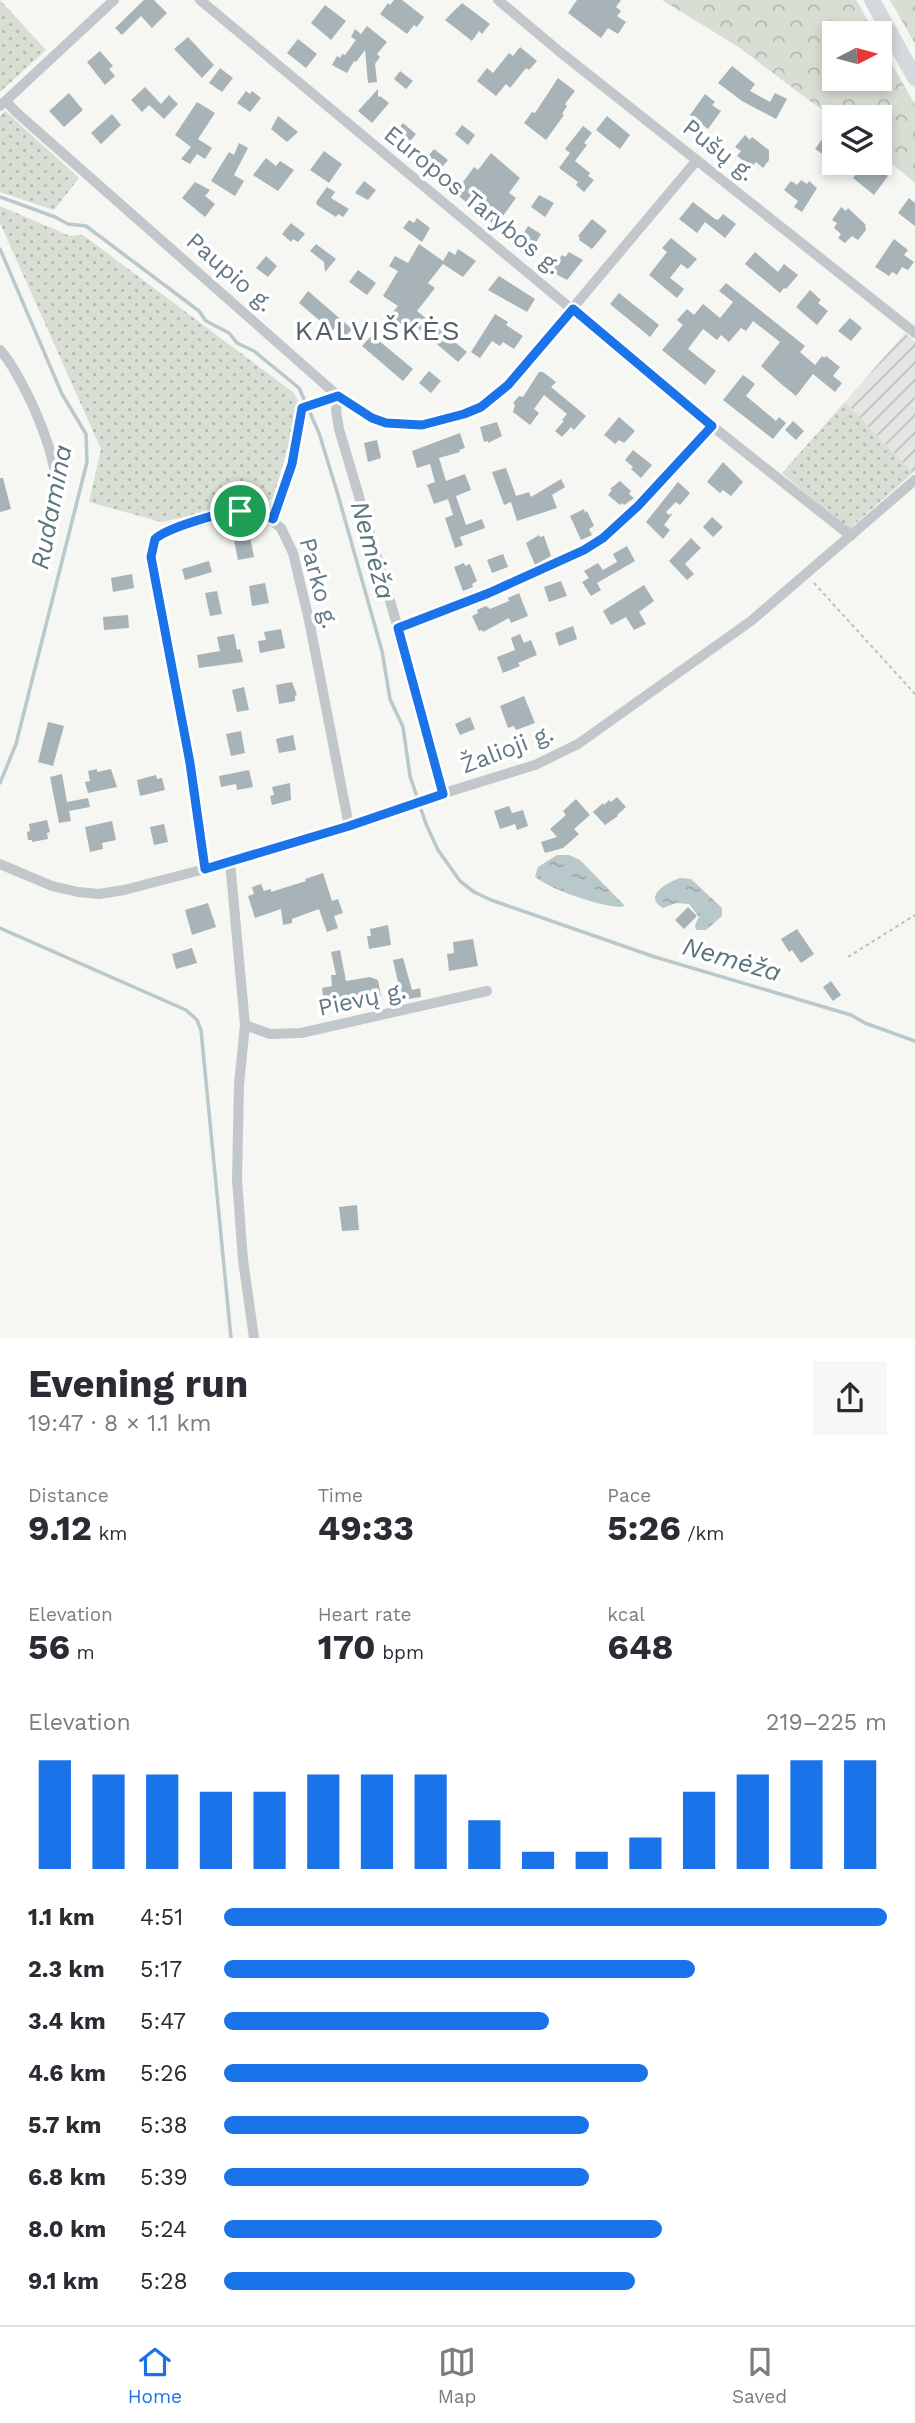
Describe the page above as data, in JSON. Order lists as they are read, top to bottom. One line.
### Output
{"streets":{"street":["Pušų g.","Europos Tarybos g.","Paupio g.","Parko g.","Žalioji g.","Pievų g."]},"crossings":[["Pušų g.","Paupio g."],["Europos Tarybos g.","Paupio g."],["Europos Tarybos g.","Žalioji g."],["Parko g.","Žalioji g."]],"districts":["KALVIŠKĖS"],"water":["Rudamina","Nemėža"],"north":"right","page":{"heading":["Evening run","19:47 · 8 × 1.1 km"],"stats":[["Distance","9.12 km"],["Time","49:33"],["Pace","5:26 /km"],["Elevation","56 m"],["Heart rate","170 bpm"],["kcal","648"]],"chart":["Elevation","219–225 m"],"list":[{"name":"1.1 km","note":"4:51"},{"name":"2.3 km","note":"5:17"},{"name":"3.4 km","note":"5:47"},{"name":"4.6 km","note":"5:26"},{"name":"5.7 km","note":"5:38"},{"name":"6.8 km","note":"5:39"},{"name":"8.0 km","note":"5:24"},{"name":"9.1 km","note":"5:28"}],"tabs":["Home","Map","Saved"]}}
